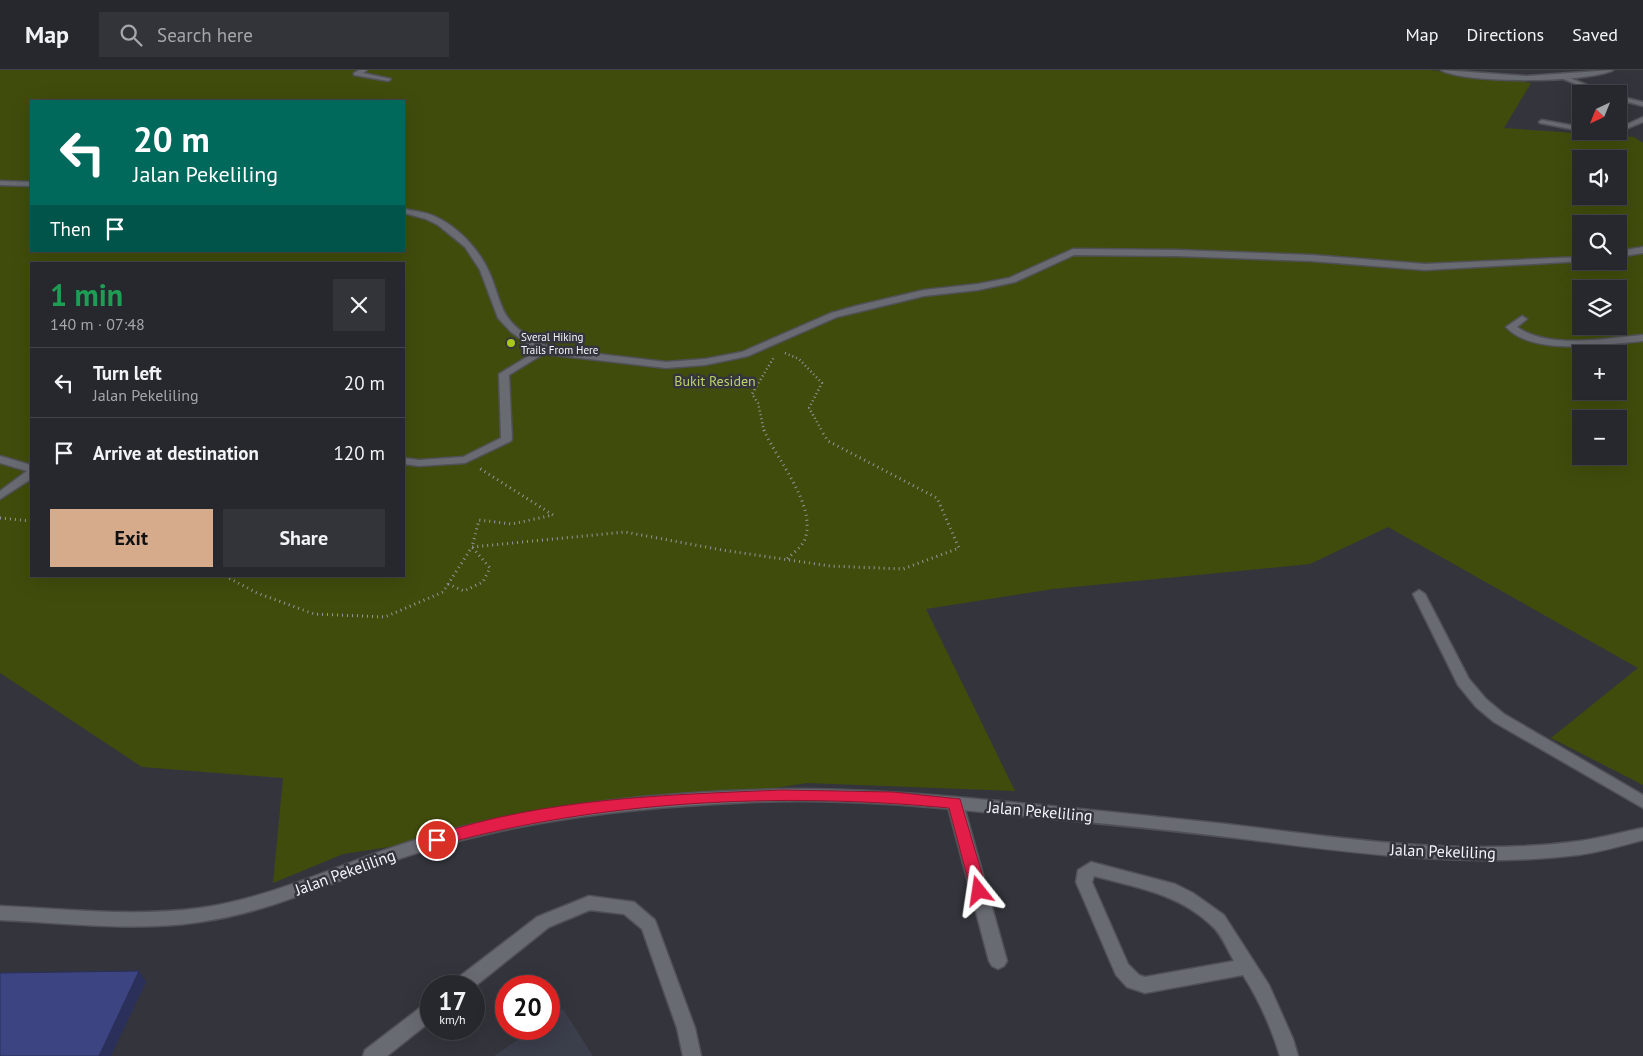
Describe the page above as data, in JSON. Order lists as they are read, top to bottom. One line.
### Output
{"streets":{"street":["Jalan Pekeliling"]},"parks":["Bukit Residen"],"places":["Sveral Hiking Trails From Here"],"north":"bottom left","page":{"header":"Map","search":"Search here","nav":["Map","Directions","Saved"],"map_buttons":["+","−"],"turn":["20 m","Jalan Pekeliling"],"then":"Then","heading":["1 min","140 m · 07:48"],"list":[{"name":"Turn left","note":"Jalan Pekeliling","value":"20 m"},{"name":"Arrive at destination","value":"120 m"}],"buttons":["Exit","Share"],"speed":"17 km/h","limit":"20"}}
